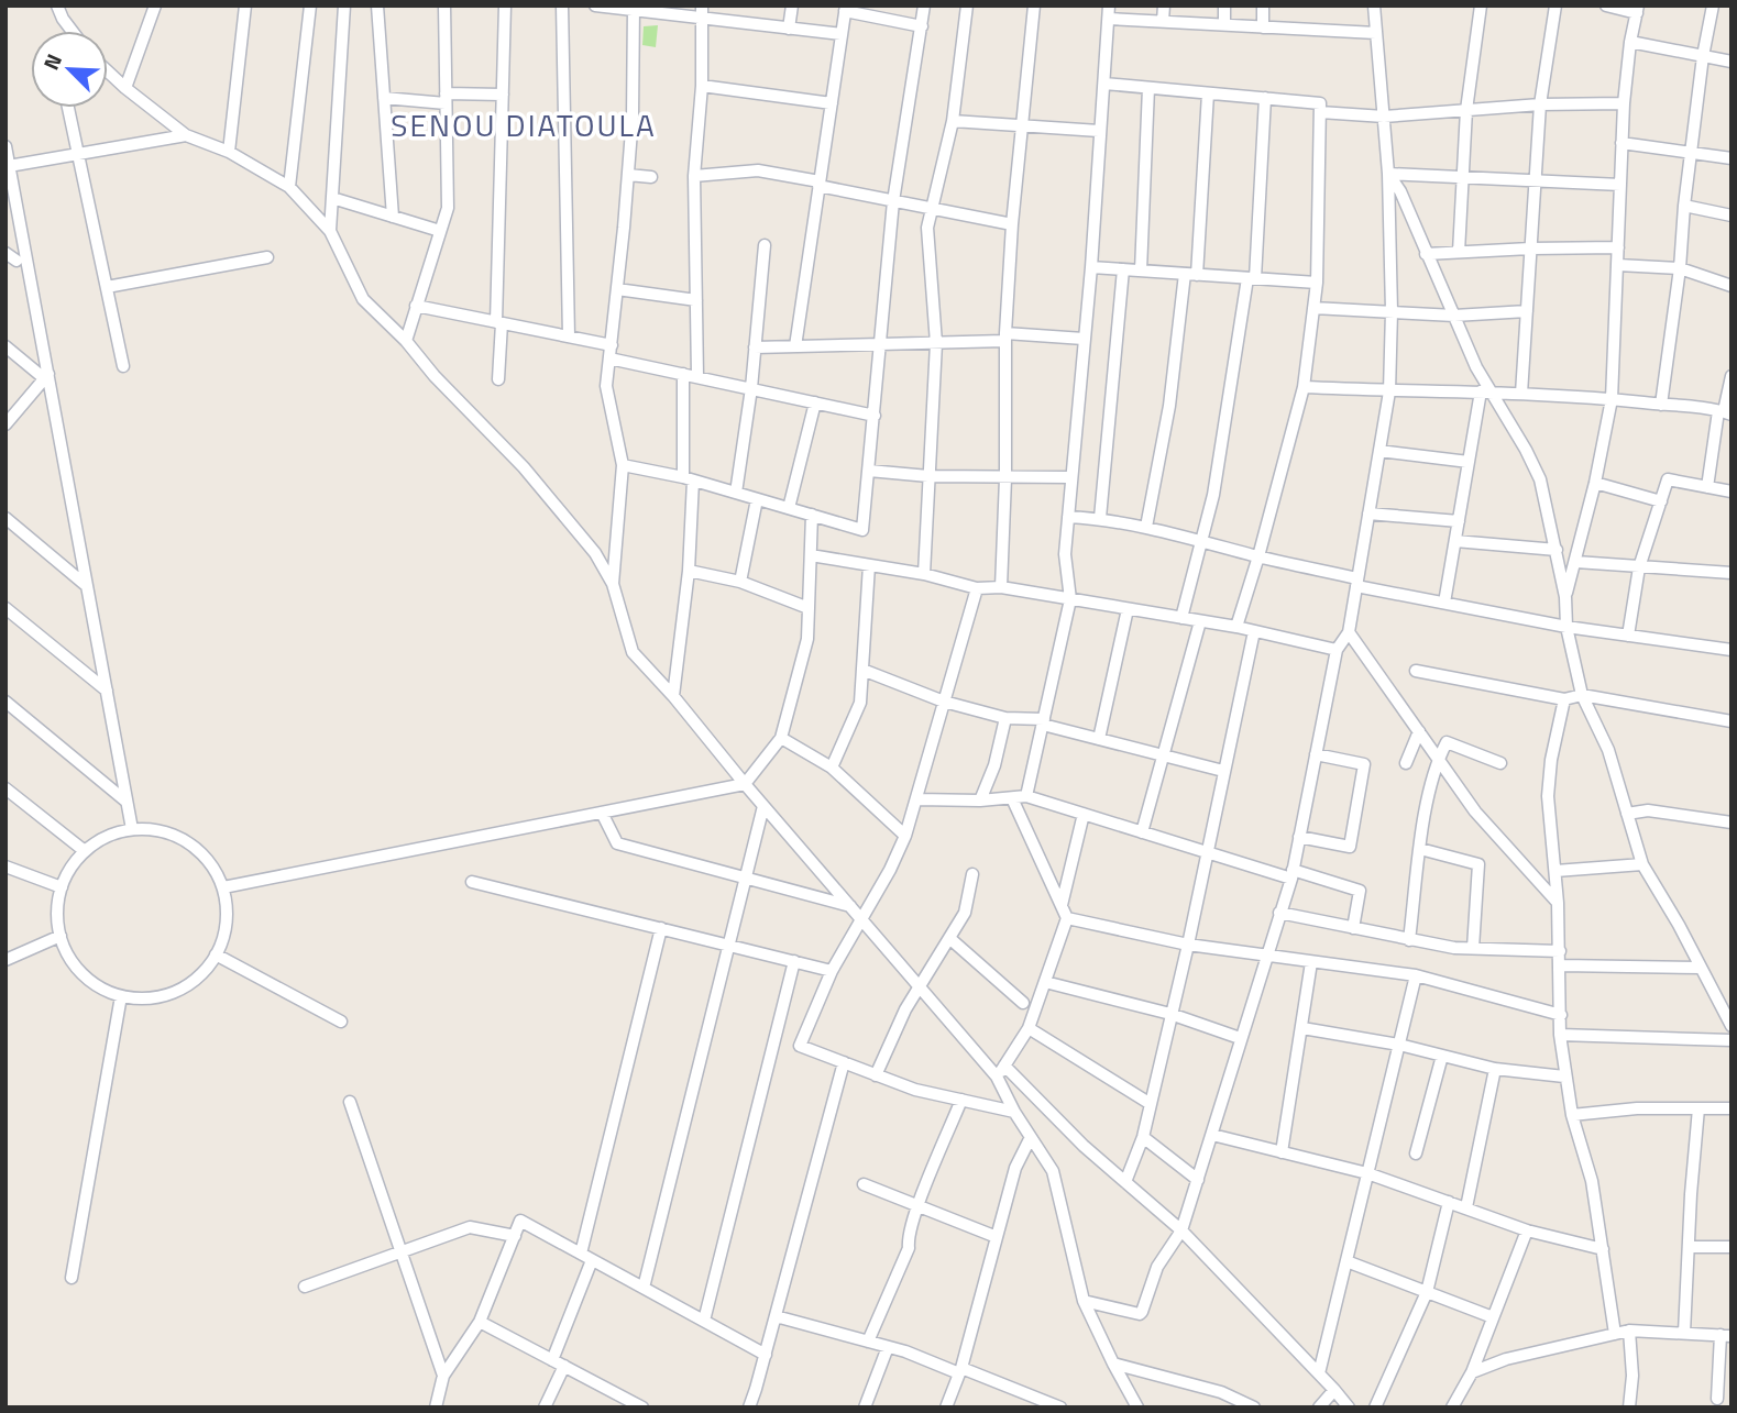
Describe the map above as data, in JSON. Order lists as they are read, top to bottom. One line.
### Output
{"districts":["SENOU DIATOULA"],"north":"top left"}
